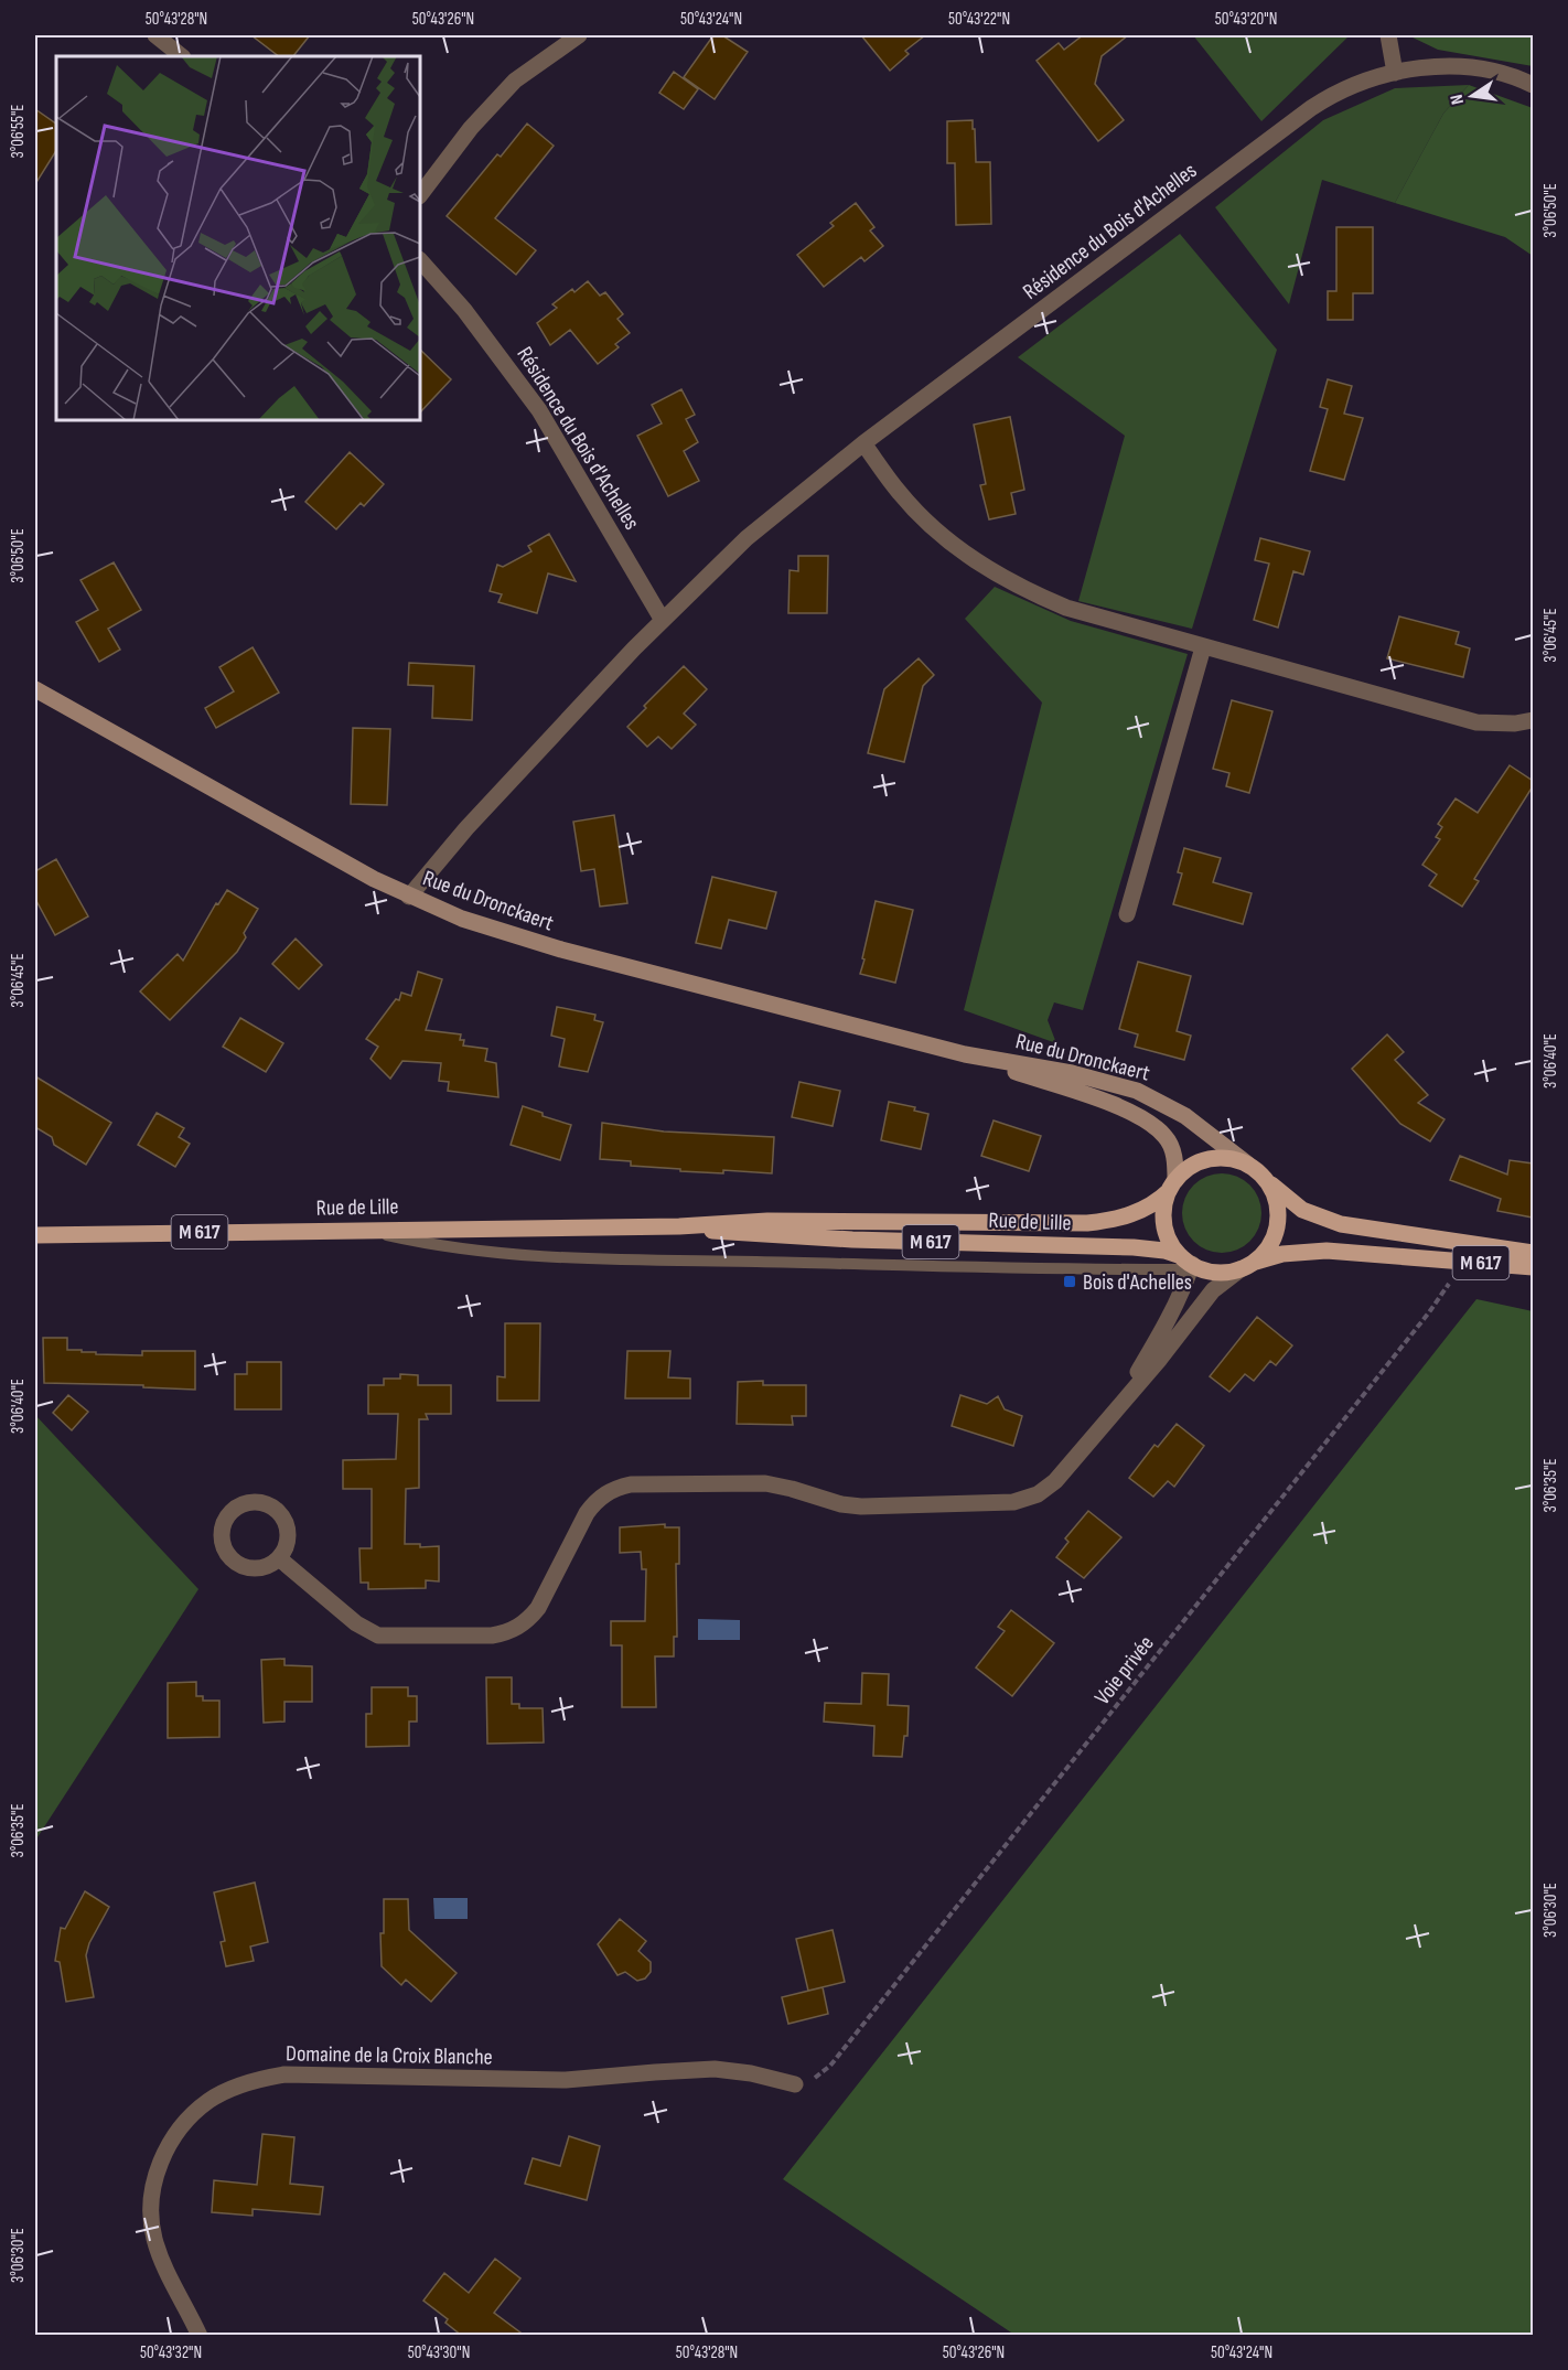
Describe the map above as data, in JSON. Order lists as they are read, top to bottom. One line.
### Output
{"streets":{"main road":["Rue du Dronckaert","Rue de Lille","M 617"],"street":["Résidence du Bois d'Achelles","Domaine de la Croix Blanche"],"path":["Voie privée"]},"crossings":[["Résidence du Bois d'Achelles","Rue du Dronckaert"],["Rue du Dronckaert","Rue de Lille"],["Rue du Dronckaert","M 617"],["Rue de Lille","M 617"],["M 617","Voie privée"],["Voie privée","Domaine de la Croix Blanche"]],"places":{"transit":["Bois d'Achelles"]},"north":"left","coordinates":["50°43'28\"N","50°43'26\"N","50°43'24\"N","50°43'22\"N","50°43'20\"N","3°06'55\"E","3°06'50\"E","3°06'45\"E","3°06'40\"E","3°06'35\"E","3°06'30\"E","50°43'32\"N","50°43'30\"N"]}
